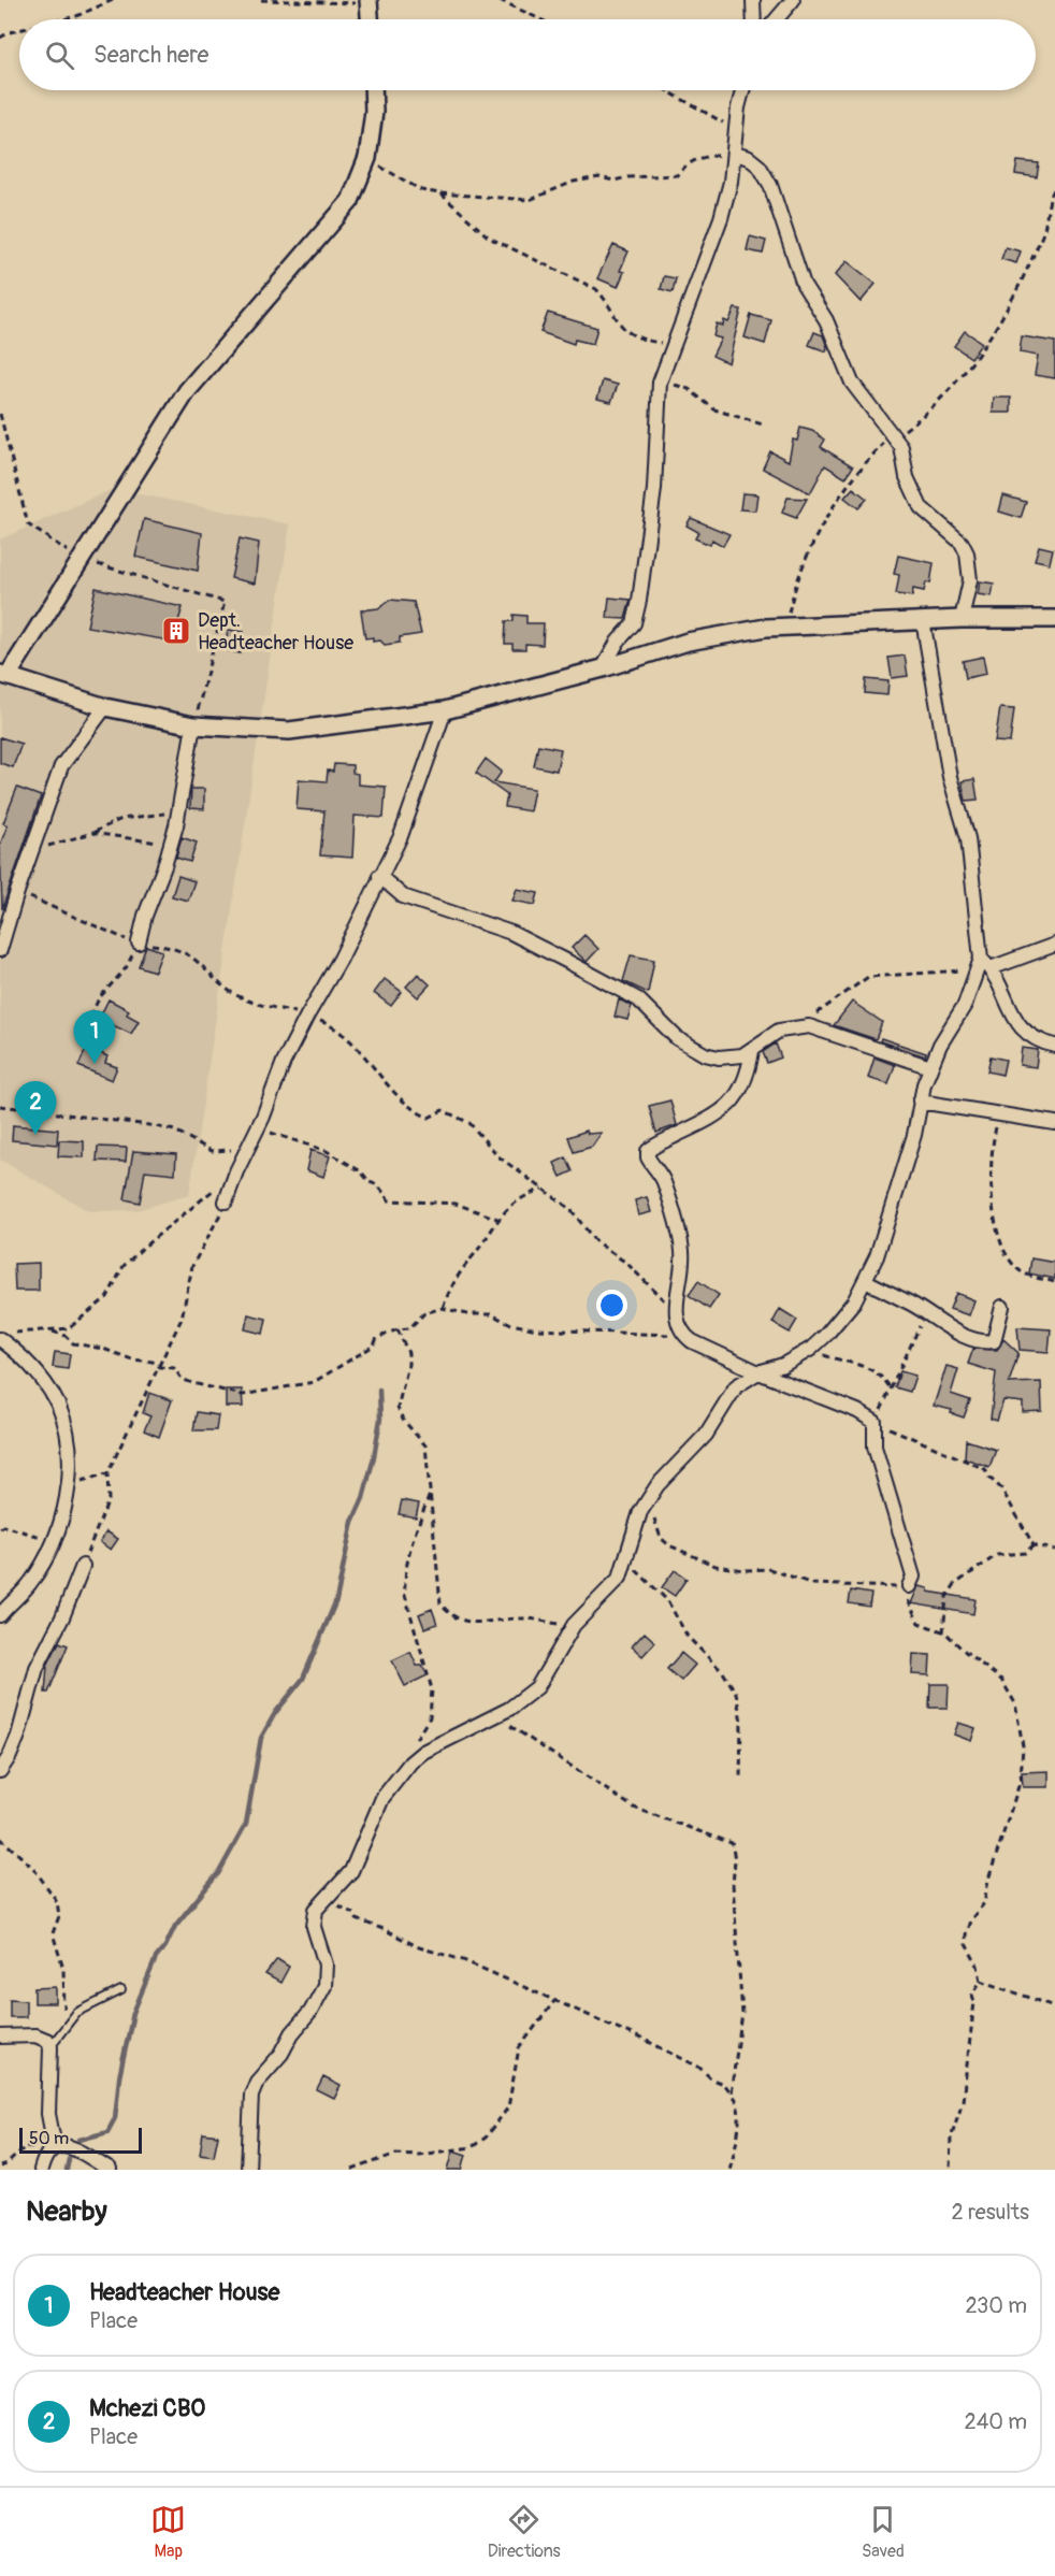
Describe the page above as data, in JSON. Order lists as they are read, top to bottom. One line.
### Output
{"places":{"building":["Dept. Headteacher House"]},"scale_bar":"50 m","page":{"search":"Search here","pins":["1","2"],"scale":"50 m","heading":["Nearby","2 results"],"list":[{"mark":"1","name":"Headteacher House","note":"Place","value":"230 m"},{"mark":"2","name":"Mchezi CBO","note":"Place","value":"240 m"}],"nav":["Map","Directions","Saved"]}}
